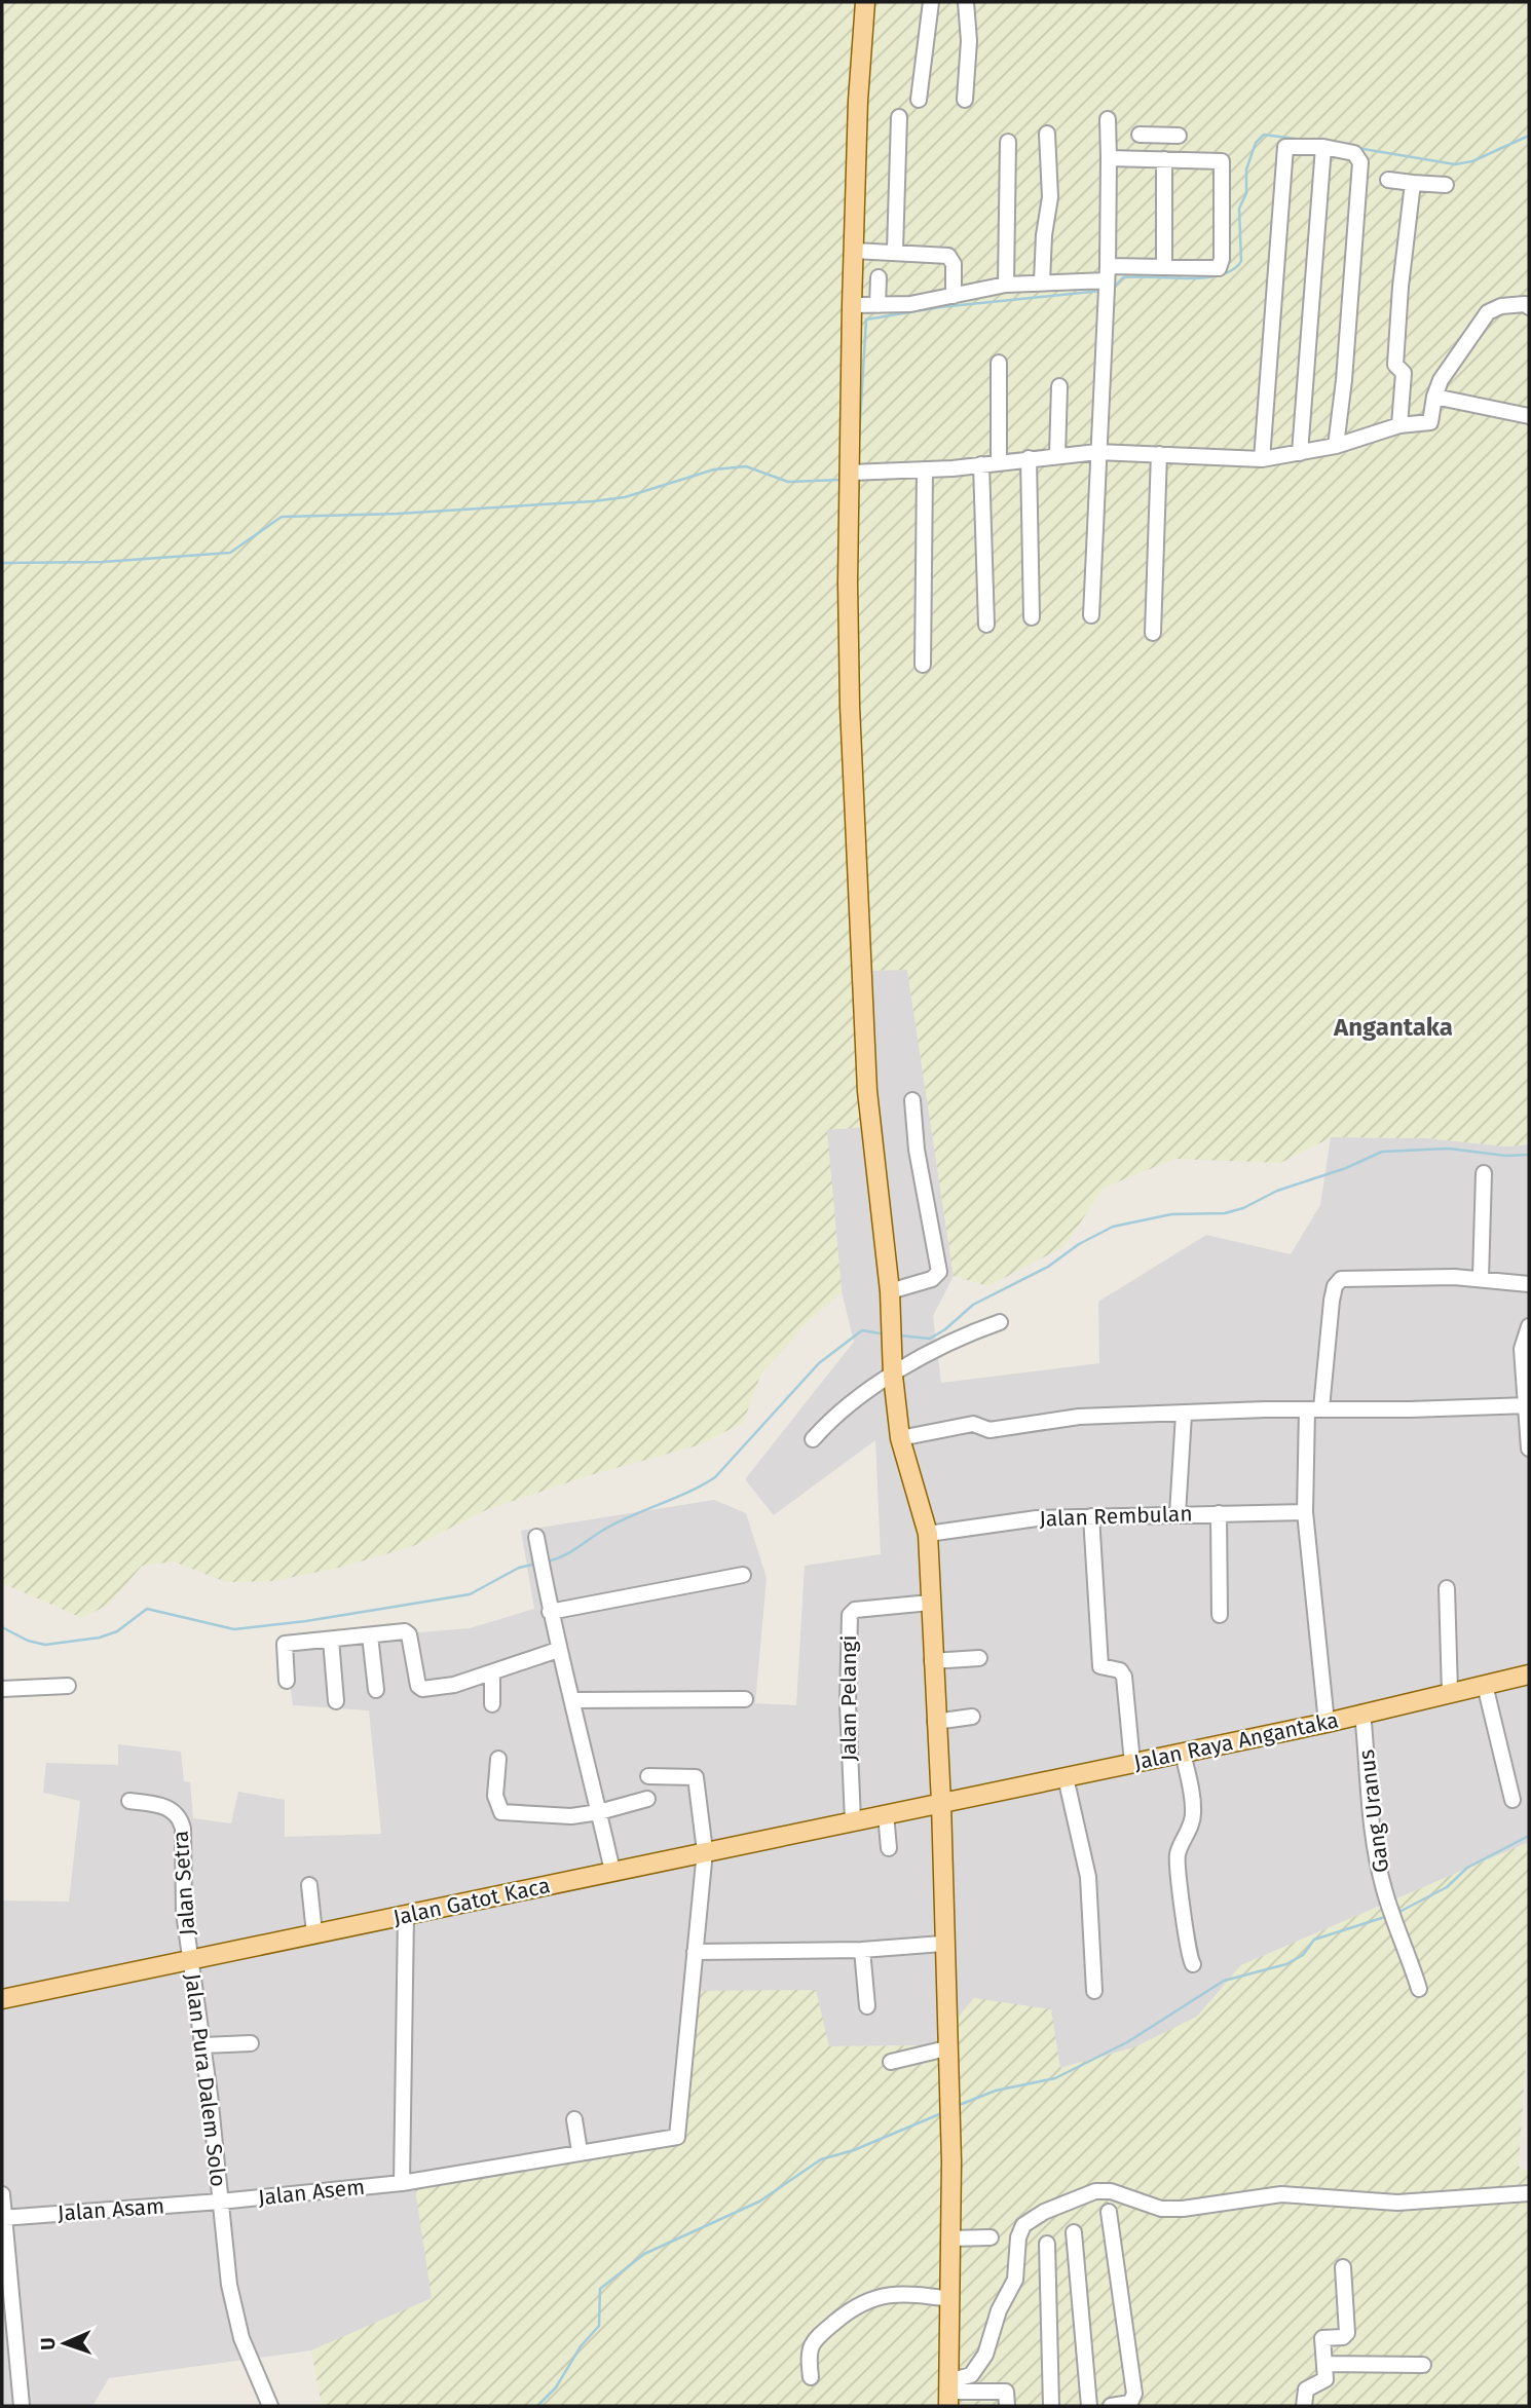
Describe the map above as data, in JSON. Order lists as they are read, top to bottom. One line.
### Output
{"streets":{"main road":["Jalan Raya Angantaka","Jalan Gatot Kaca"],"street":["Jalan Rembulan","Jalan Pelangi","Gang Uranus","Jalan Setra","Jalan Pura Dalem Solo","Jalan Asem","Jalan Asam"]},"crossings":[["Jalan Pelangi","Jalan Gatot Kaca"],["Jalan Raya Angantaka","Gang Uranus"],["Jalan Raya Angantaka","Jalan Gatot Kaca"],["Jalan Setra","Jalan Gatot Kaca"],["Jalan Setra","Jalan Pura Dalem Solo"],["Jalan Gatot Kaca","Jalan Pura Dalem Solo"],["Jalan Pura Dalem Solo","Jalan Asem"],["Jalan Pura Dalem Solo","Jalan Asam"],["Jalan Asem","Jalan Asam"]],"districts":["Angantaka"],"north":"left"}
